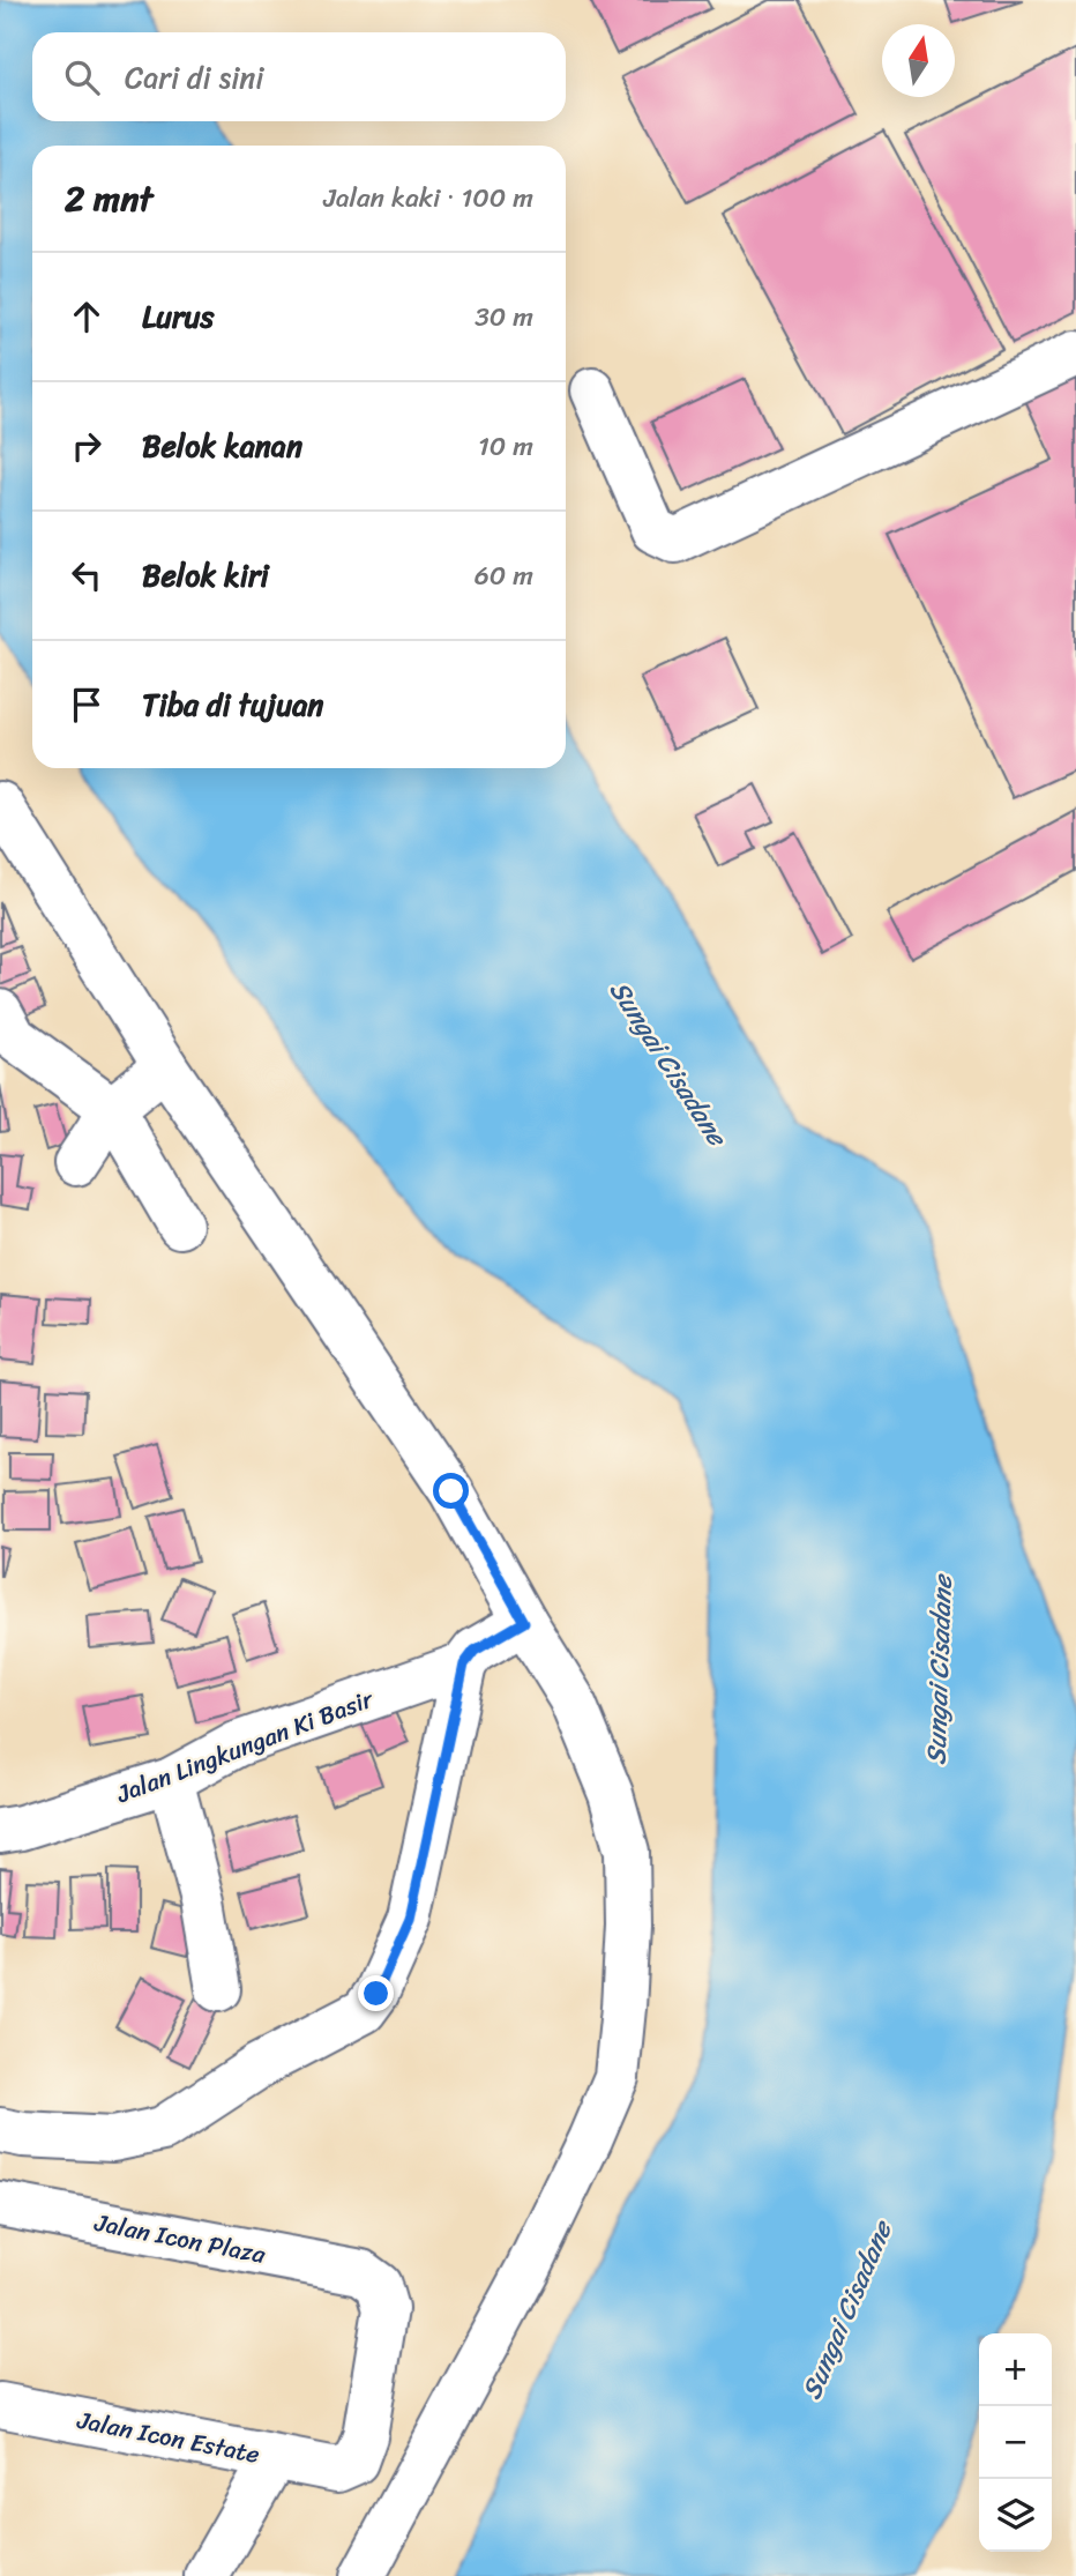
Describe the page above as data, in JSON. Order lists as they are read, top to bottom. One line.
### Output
{"streets":{"street":["Jalan Lingkungan Ki Basir","Jalan Icon Plaza","Jalan Icon Estate"]},"crossings":[["Jalan Icon Plaza","Jalan Icon Estate"]],"water":["Sungai Cisadane"],"north":"top","page":{"search":"Cari di sini","heading":["2 mnt","Jalan kaki · 100 m"],"list":[["Lurus","30 m"],["Belok kanan","10 m"],["Belok kiri","60 m"],"Tiba di tujuan"],"map_buttons":["+","−"]}}
